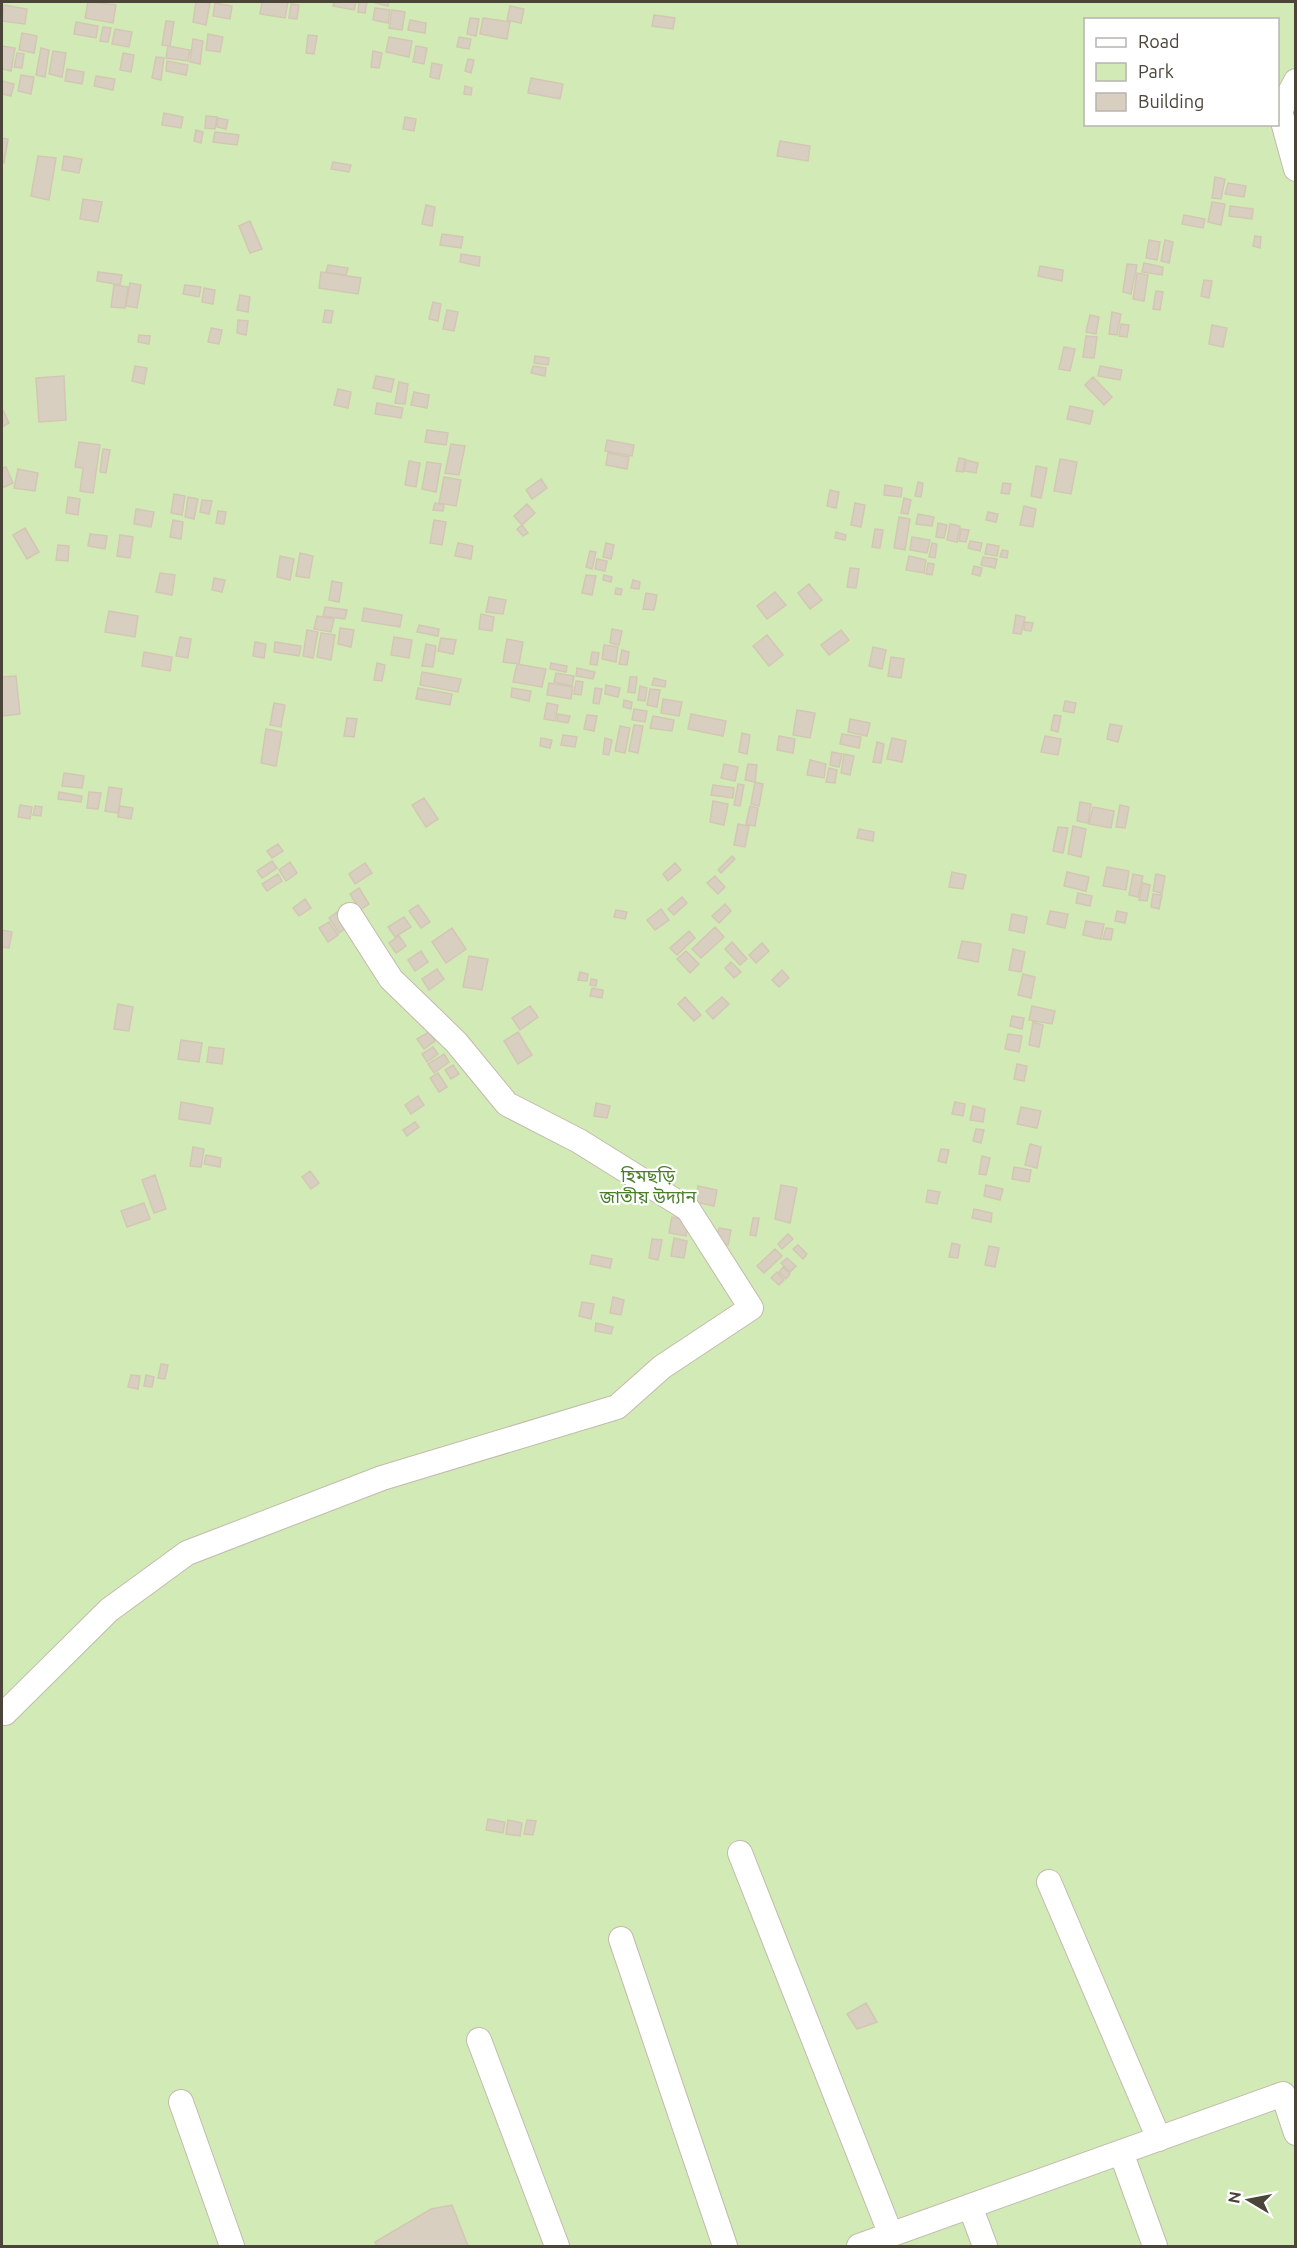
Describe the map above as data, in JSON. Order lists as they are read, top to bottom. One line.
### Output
{"parks":["হিমছড়ি জাতীয় উদ্যান"],"legend":["Road","Park","Building"],"north":"left"}
